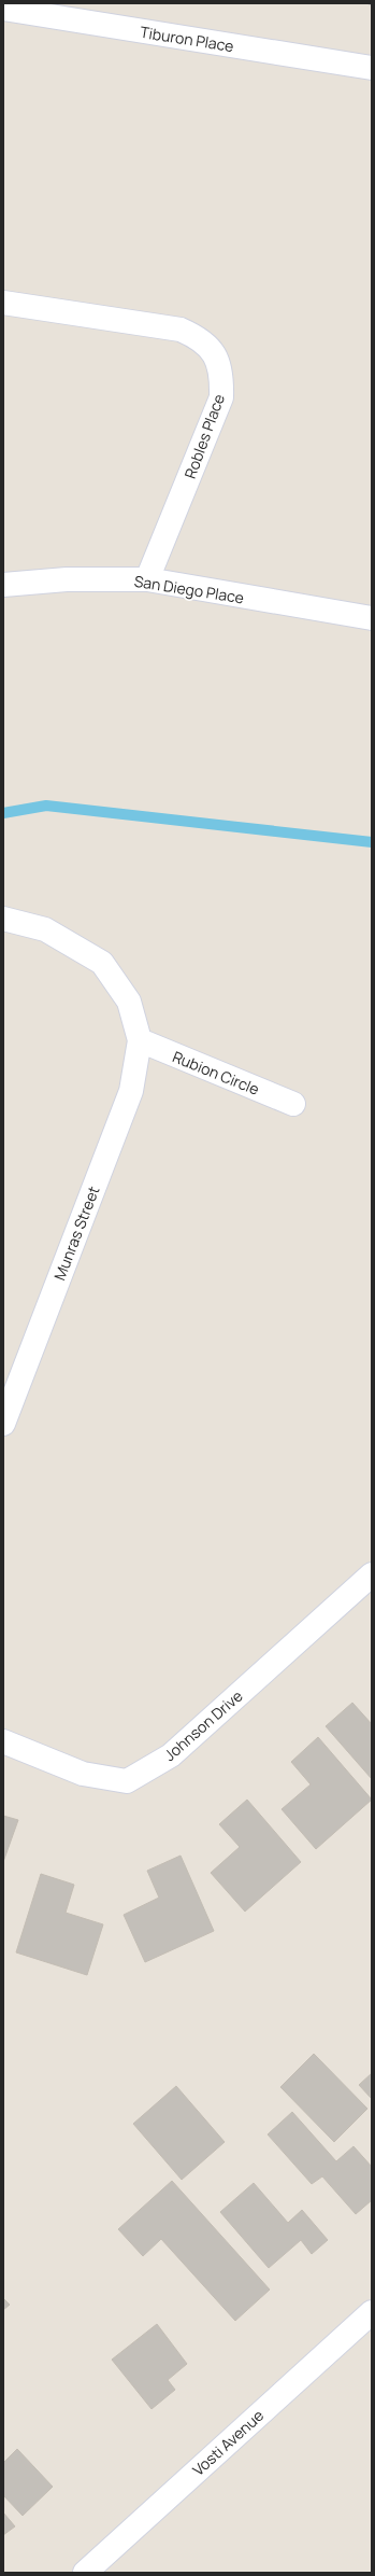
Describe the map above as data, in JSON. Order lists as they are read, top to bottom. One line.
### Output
{"streets":{"street":["Tiburon Place","Robles Place","San Diego Place","Rubion Circle","Munras Street","Johnson Drive","Vosti Avenue"]},"crossings":[["Robles Place","San Diego Place"],["Rubion Circle","Munras Street"]]}
